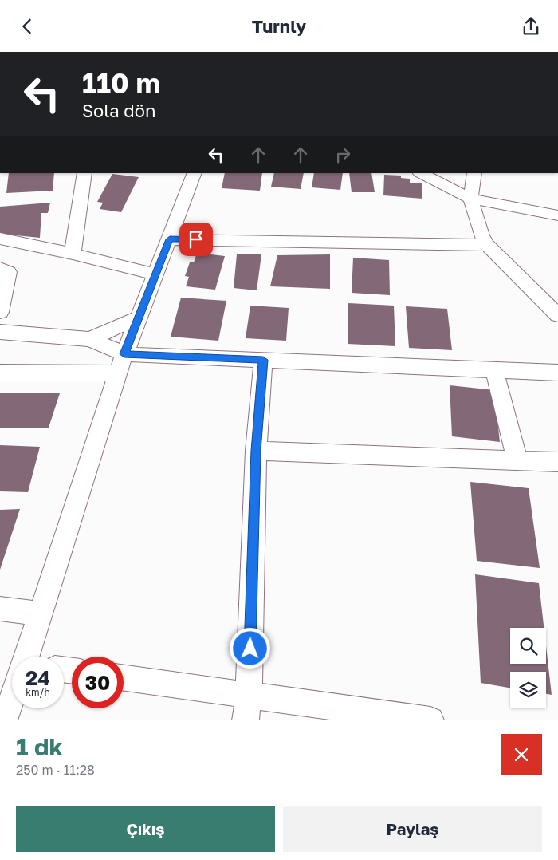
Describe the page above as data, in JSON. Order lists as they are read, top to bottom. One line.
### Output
{"page":{"header":"Turnly","turn":["110 m","Sola dön"],"speed":"24 km/h","limit":"30","heading":["1 dk","250 m · 11:28"],"buttons":["Çıkış","Paylaş"]}}
